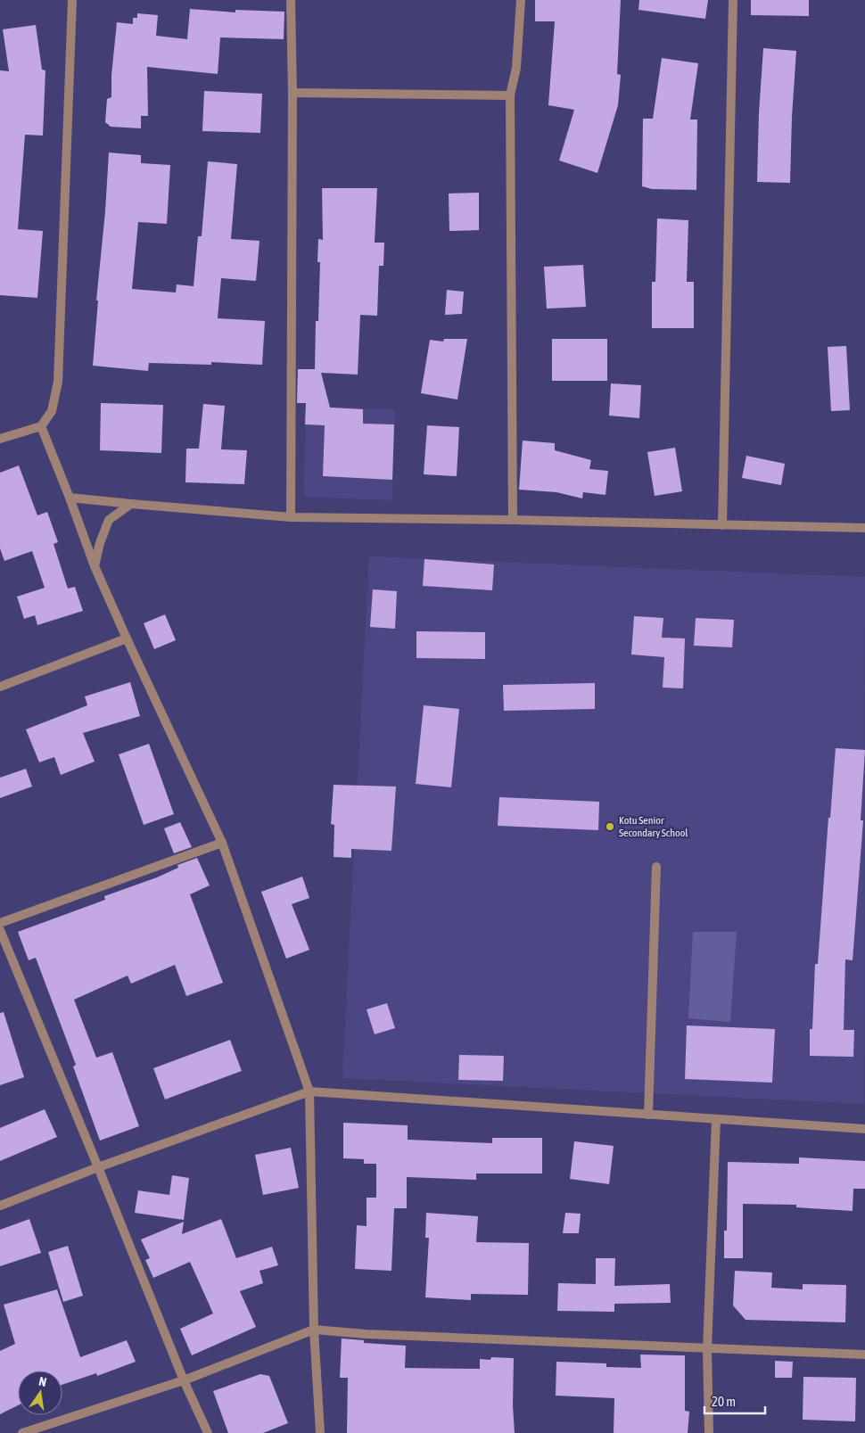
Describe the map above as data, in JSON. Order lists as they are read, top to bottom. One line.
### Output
{"places":["Kotu Senior Secondary School"],"scale_bar":"20 m","north":"top"}
